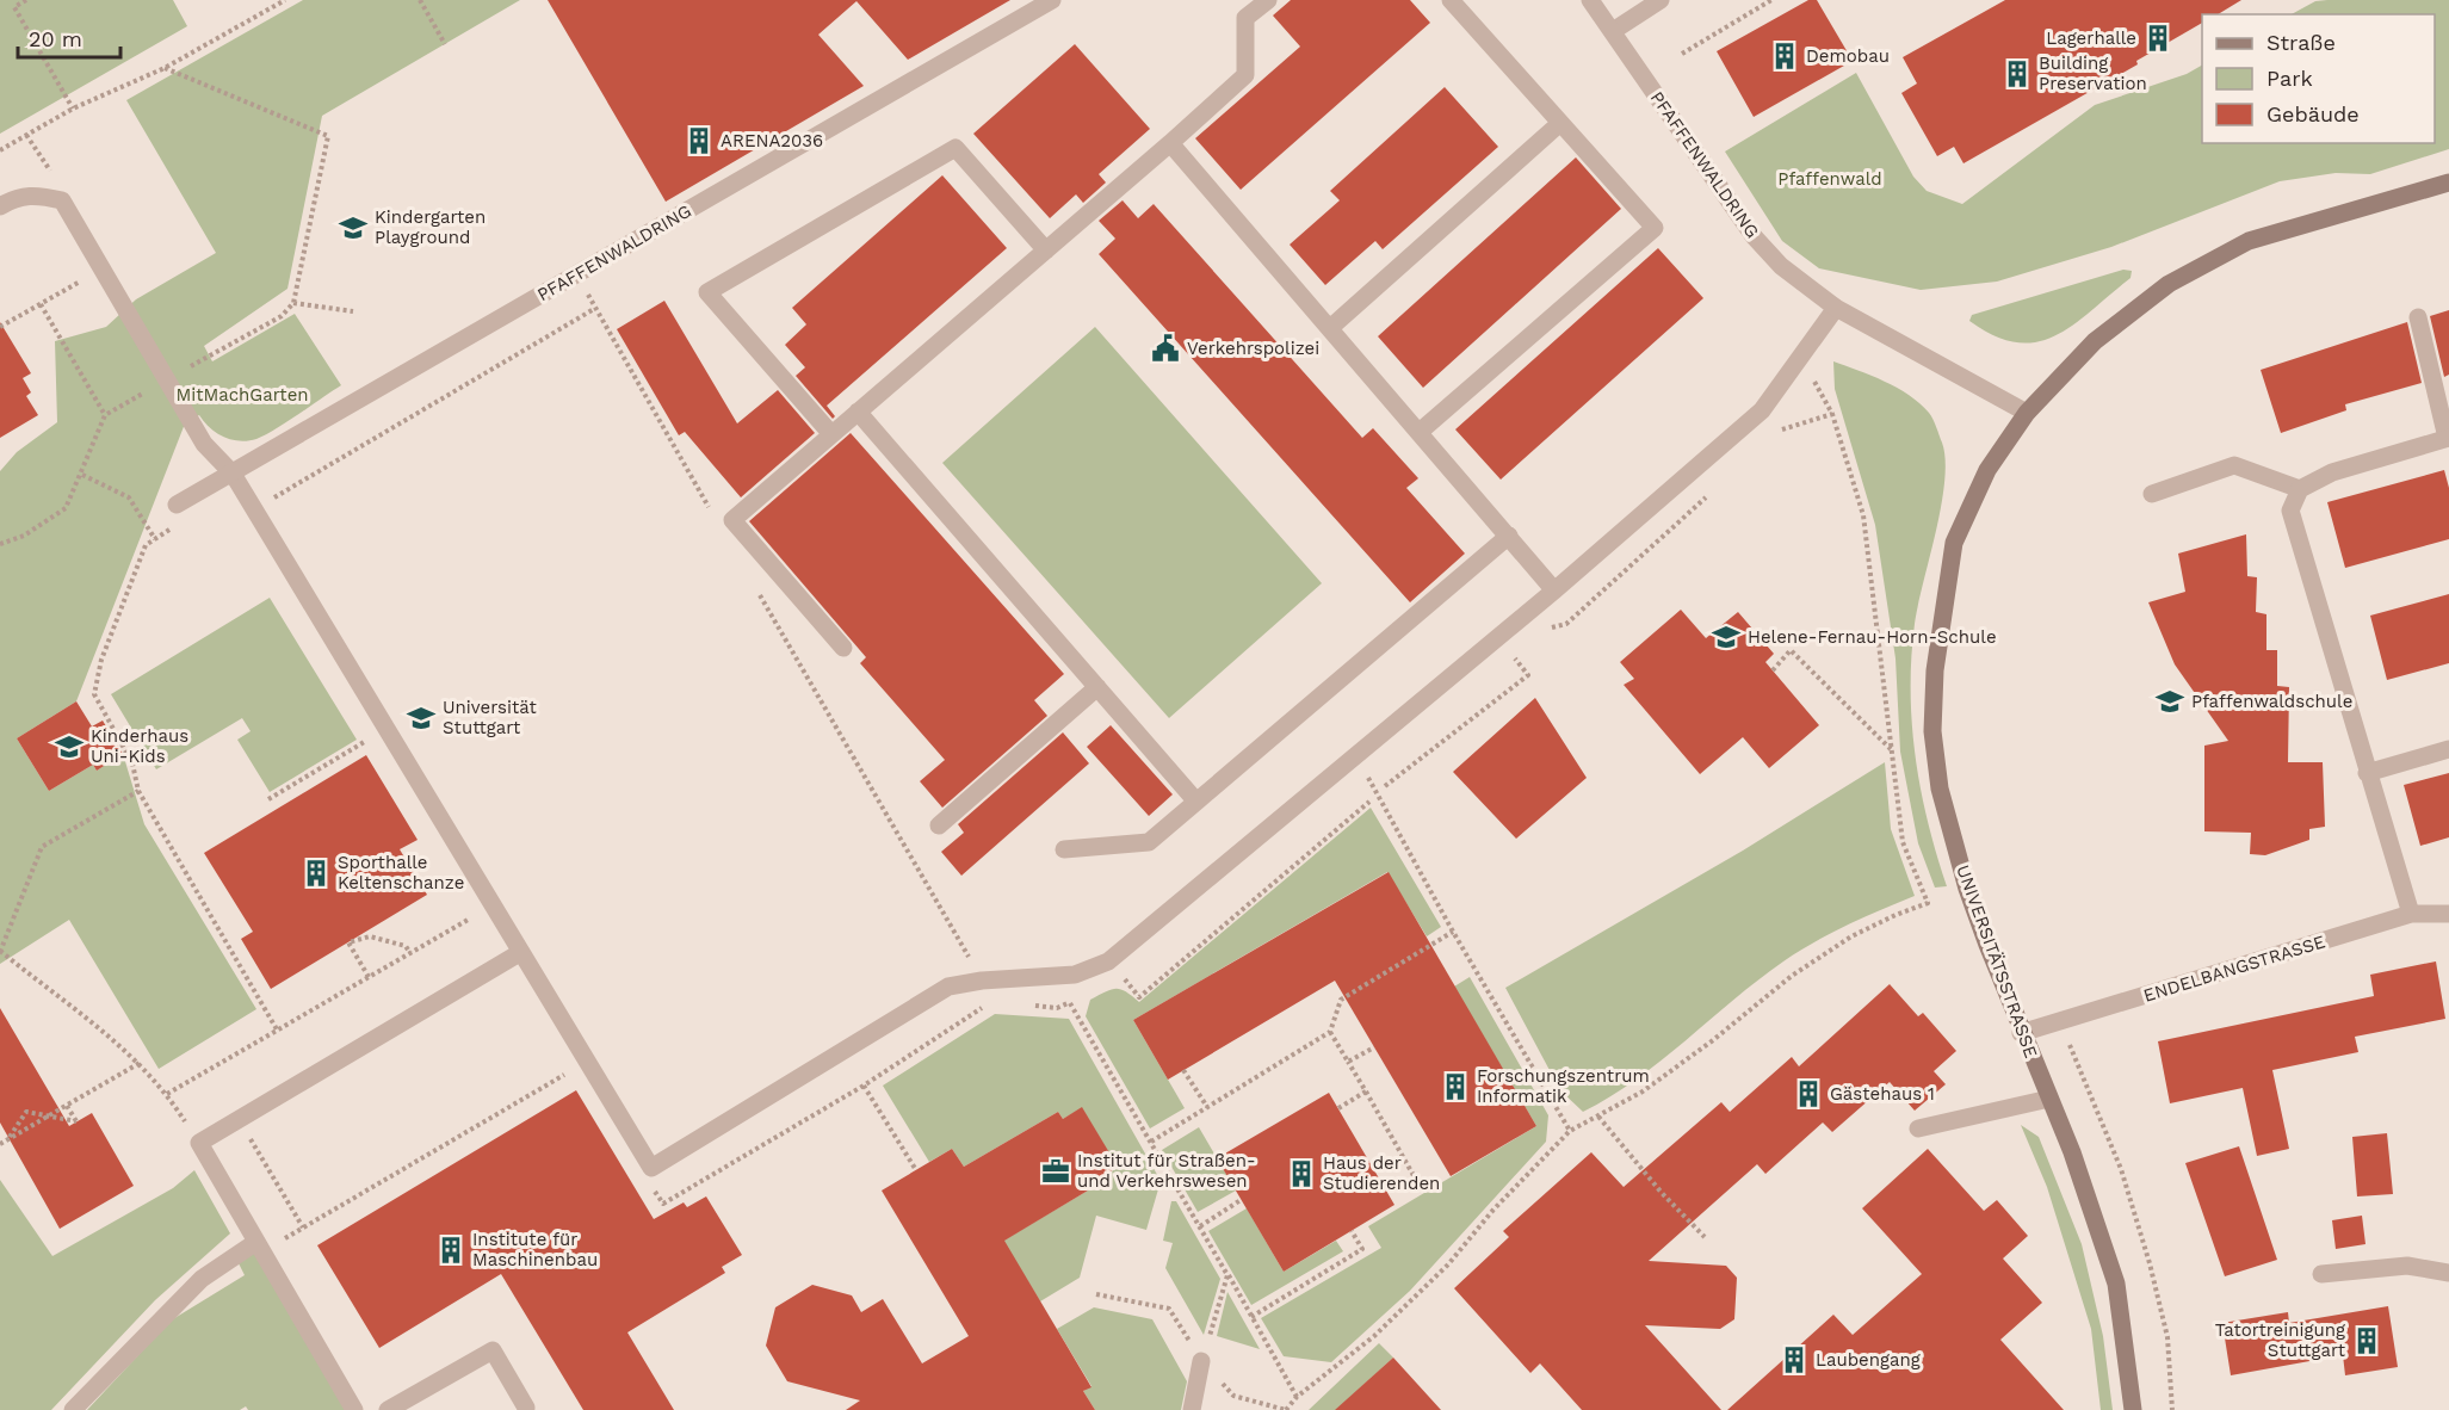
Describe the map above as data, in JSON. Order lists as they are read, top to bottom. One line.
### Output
{"streets":{"street":["PFAFFENWALDRING","UNIVERSITÄTSSTRASSE","ENDELBANGSTRASSE"]},"crossings":[["PFAFFENWALDRING","UNIVERSITÄTSSTRASSE"],["UNIVERSITÄTSSTRASSE","ENDELBANGSTRASSE"]],"parks":["Pfaffenwald","MitMachGarten"],"places":{"building":["Lagerhalle","Demobau","Building Preservation","ARENA2036","Sporthalle Keltenschanze","Forschungszentrum Informatik","Gästehaus 1","Haus der Studierenden","Institute für Maschinenbau","Tatortreinigung Stuttgart","Laubengang"],"school or university":["Kindergarten Playground","Helene-Fernau-Horn-Schule","Pfaffenwaldschule","Universität Stuttgart","Kinderhaus Uni-Kids"],"public building":["Verkehrspolizei"],"office":["Institut für Straßen- und Verkehrswesen"]},"legend":["Straße","Park","Gebäude"],"scale_bar":"20 m"}
